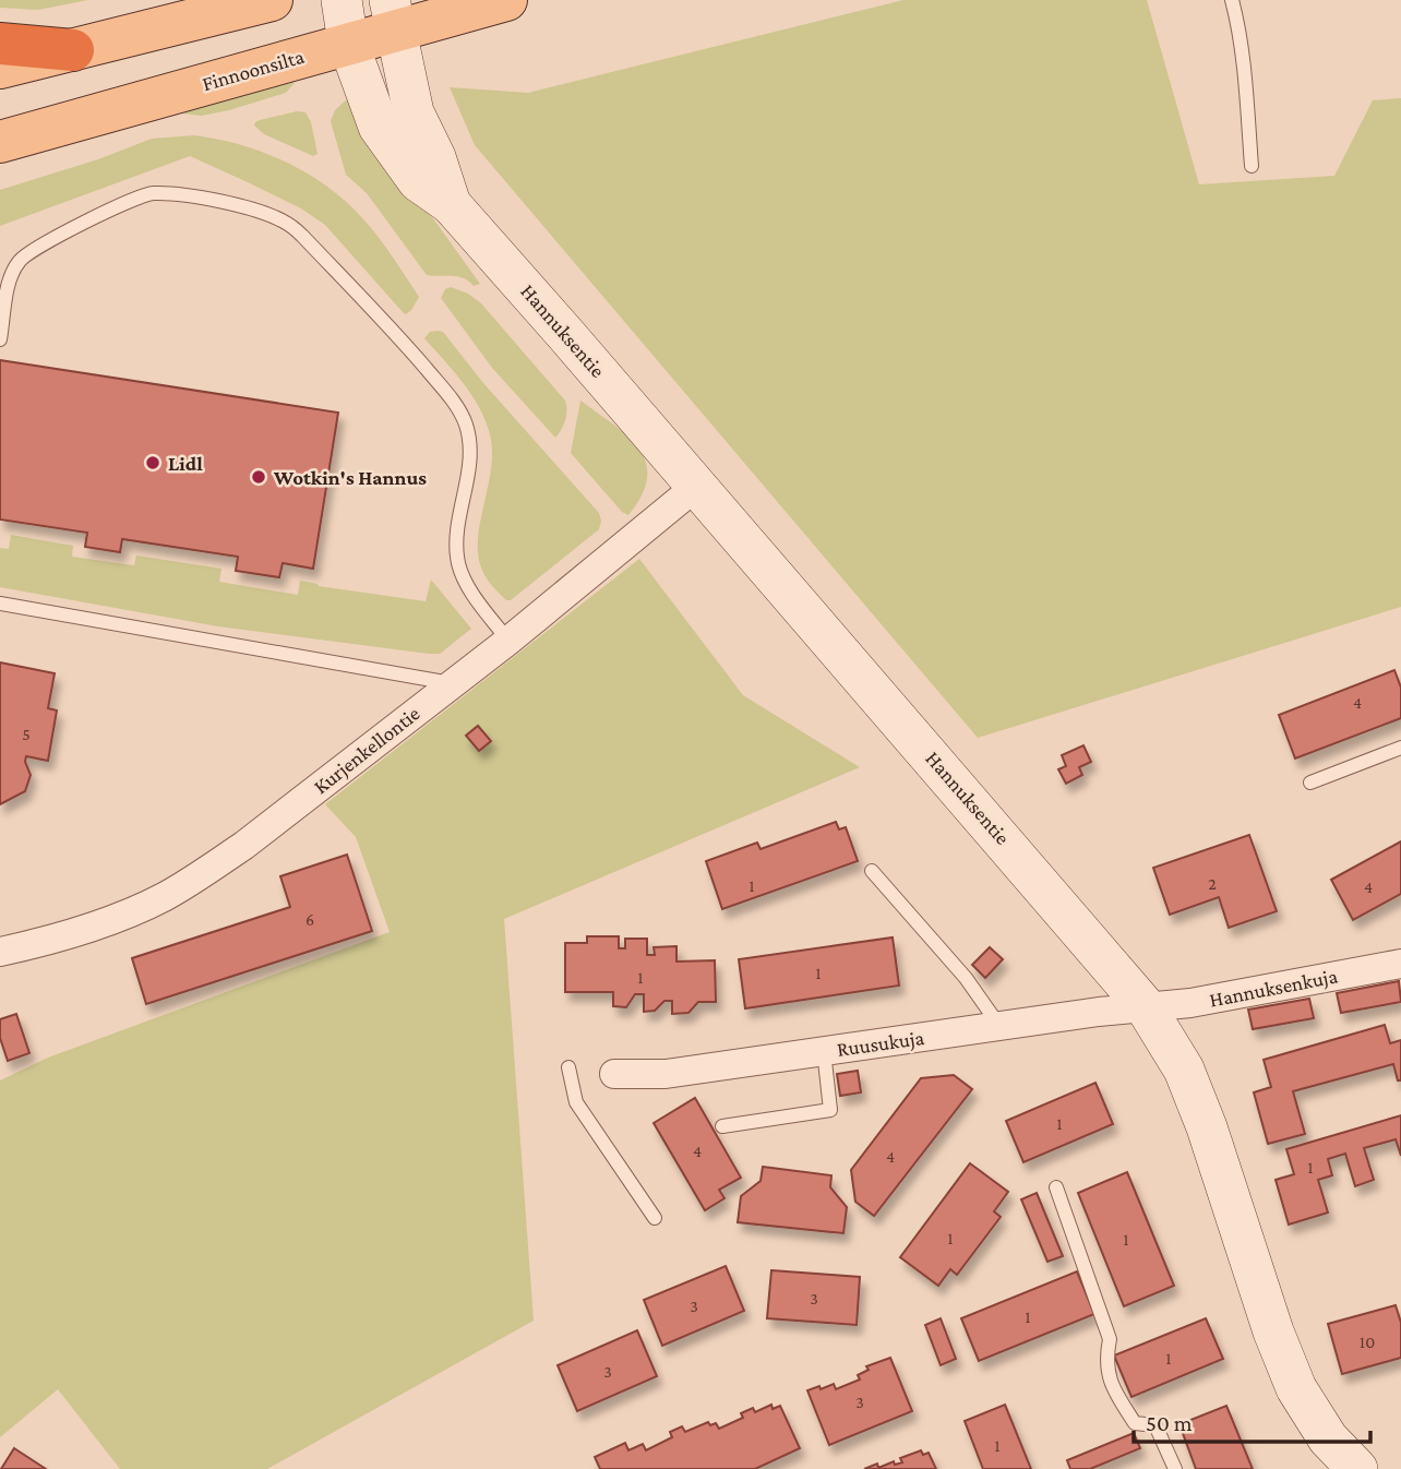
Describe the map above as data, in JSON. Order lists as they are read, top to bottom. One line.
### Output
{"streets":{"main road":["Finnoonsilta"],"street":["Hannuksentie","Kurjenkellontie","Hannuksenkuja","Ruusukuja"]},"crossings":[["Finnoonsilta","Hannuksentie"],["Hannuksentie","Kurjenkellontie"],["Hannuksentie","Hannuksenkuja"],["Hannuksentie","Ruusukuja"],["Hannuksenkuja","Ruusukuja"]],"places":["Lidl","Wotkin's Hannus"],"house_numbers":["4","5","2","1","4","6","1","1","1","4","4","1","1","1","3","3","1","10","1","3","3","1"],"scale_bar":"50 m"}
